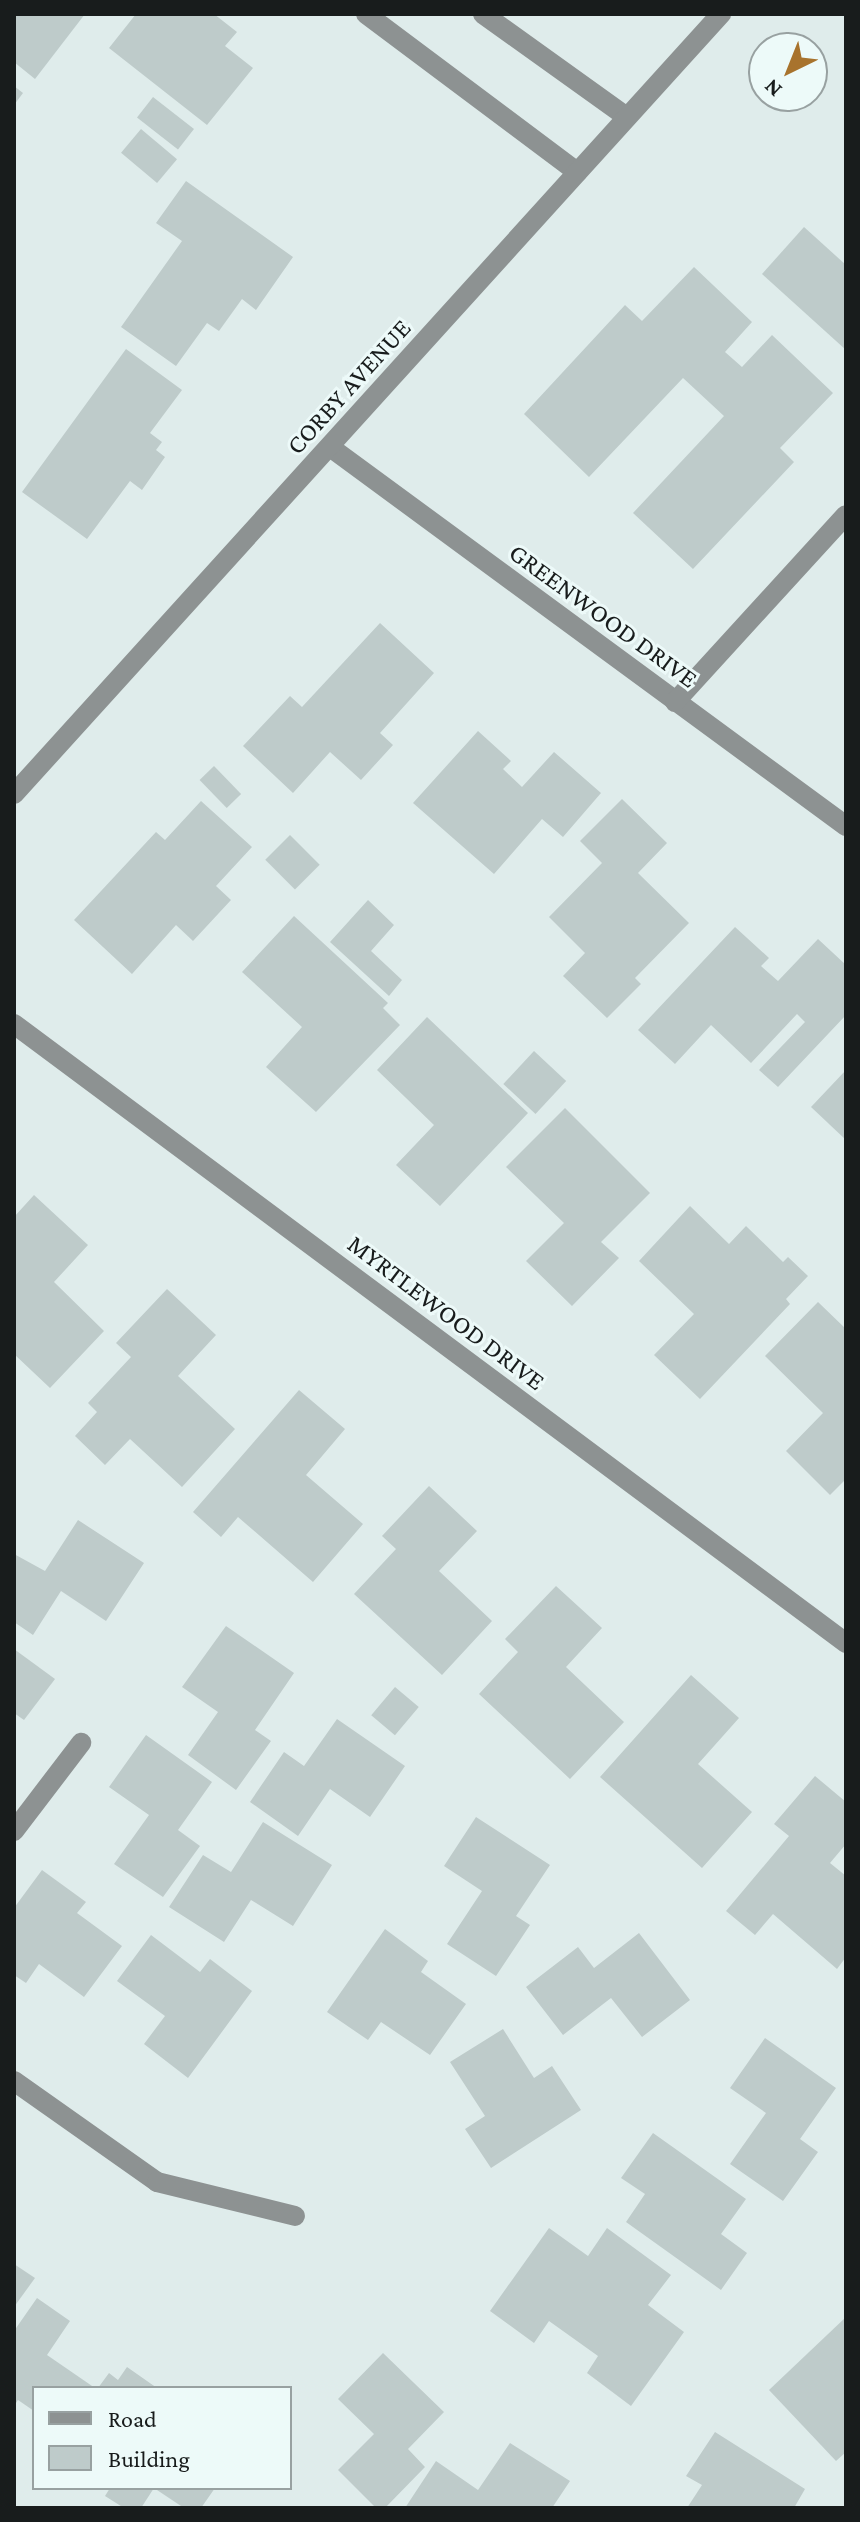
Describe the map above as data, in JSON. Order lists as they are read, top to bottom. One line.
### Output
{"streets":{"street":["CORBY AVENUE","GREENWOOD DRIVE","MYRTLEWOOD DRIVE"]},"crossings":[["CORBY AVENUE","GREENWOOD DRIVE"]],"legend":["Road","Building"],"north":"bottom left"}
